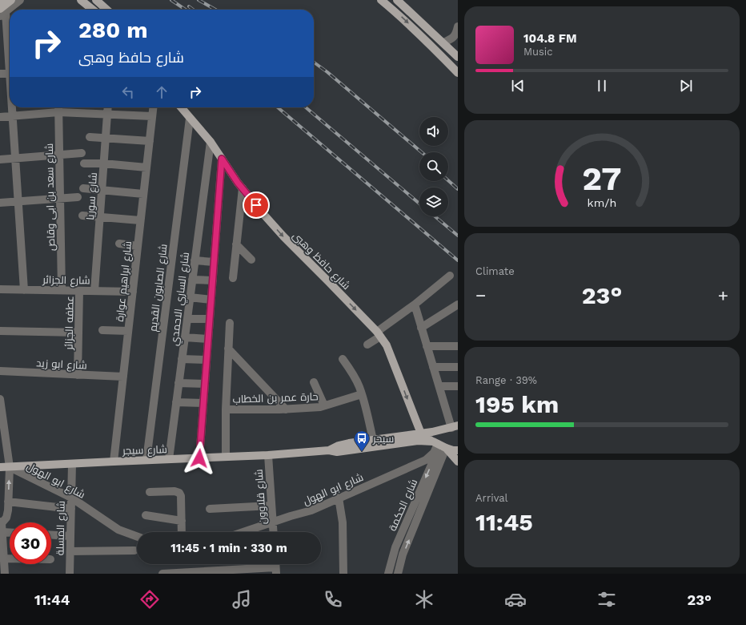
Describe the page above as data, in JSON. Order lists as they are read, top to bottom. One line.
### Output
{"streets":{"main road":["شارع حافظ وهبى","شارع سيجر"],"street":["شارع سوريا","شارع سعد بن ابى وقاص","شارع الجزائر","شارع ابراهيم عوارة","شارع الصابون القديم","شارع الساري الاحمدي","عطفه الجزائر","شارع ابو زيد","حارة عمر بن الخطاب","شارع ابو الهول","شارع قلاوون","شارع الحكمة","شارع المسلة"]},"crossings":[["شارع سوريا","شارع الجزائر"],["شارع سعد بن ابى وقاص","شارع الجزائر"],["شارع حافظ وهبى","شارع الصابون القديم"],["شارع حافظ وهبى","شارع الساري الاحمدي"],["شارع حافظ وهبى","شارع سيجر"],["شارع الجزائر","شارع ابراهيم عوارة"],["شارع الجزائر","عطفه الجزائر"],["شارع ابراهيم عوارة","شارع ابو زيد"],["شارع ابراهيم عوارة","شارع سيجر"],["شارع الصابون القديم","شارع سيجر"],["شارع الساري الاحمدي","شارع سيجر"],["عطفه الجزائر","شارع ابو زيد"],["شارع سيجر","شارع ابو الهول"],["شارع سيجر","شارع قلاوون"],["شارع سيجر","شارع الحكمة"],["شارع سيجر","شارع المسلة"],["شارع ابو الهول","شارع قلاوون"],["شارع ابو الهول","شارع الحكمة"],["شارع ابو الهول","شارع المسلة"]],"one_way":["شارع حافظ وهبى"],"places":{"bus stop":["سيجر"]},"page":{"turn":["280 m","شارع حافظ وهبى"],"song":["104.8 FM","Music"],"tile":["Climate",["Range · 39%","195 km"],["Arrival","11:45"]],"heat":["−","23°","+"],"limit":"30","trip":"11:45 · 1 min · 330 m","tabs":["11:44","23°"],"gauge":["27","km/h"]}}
